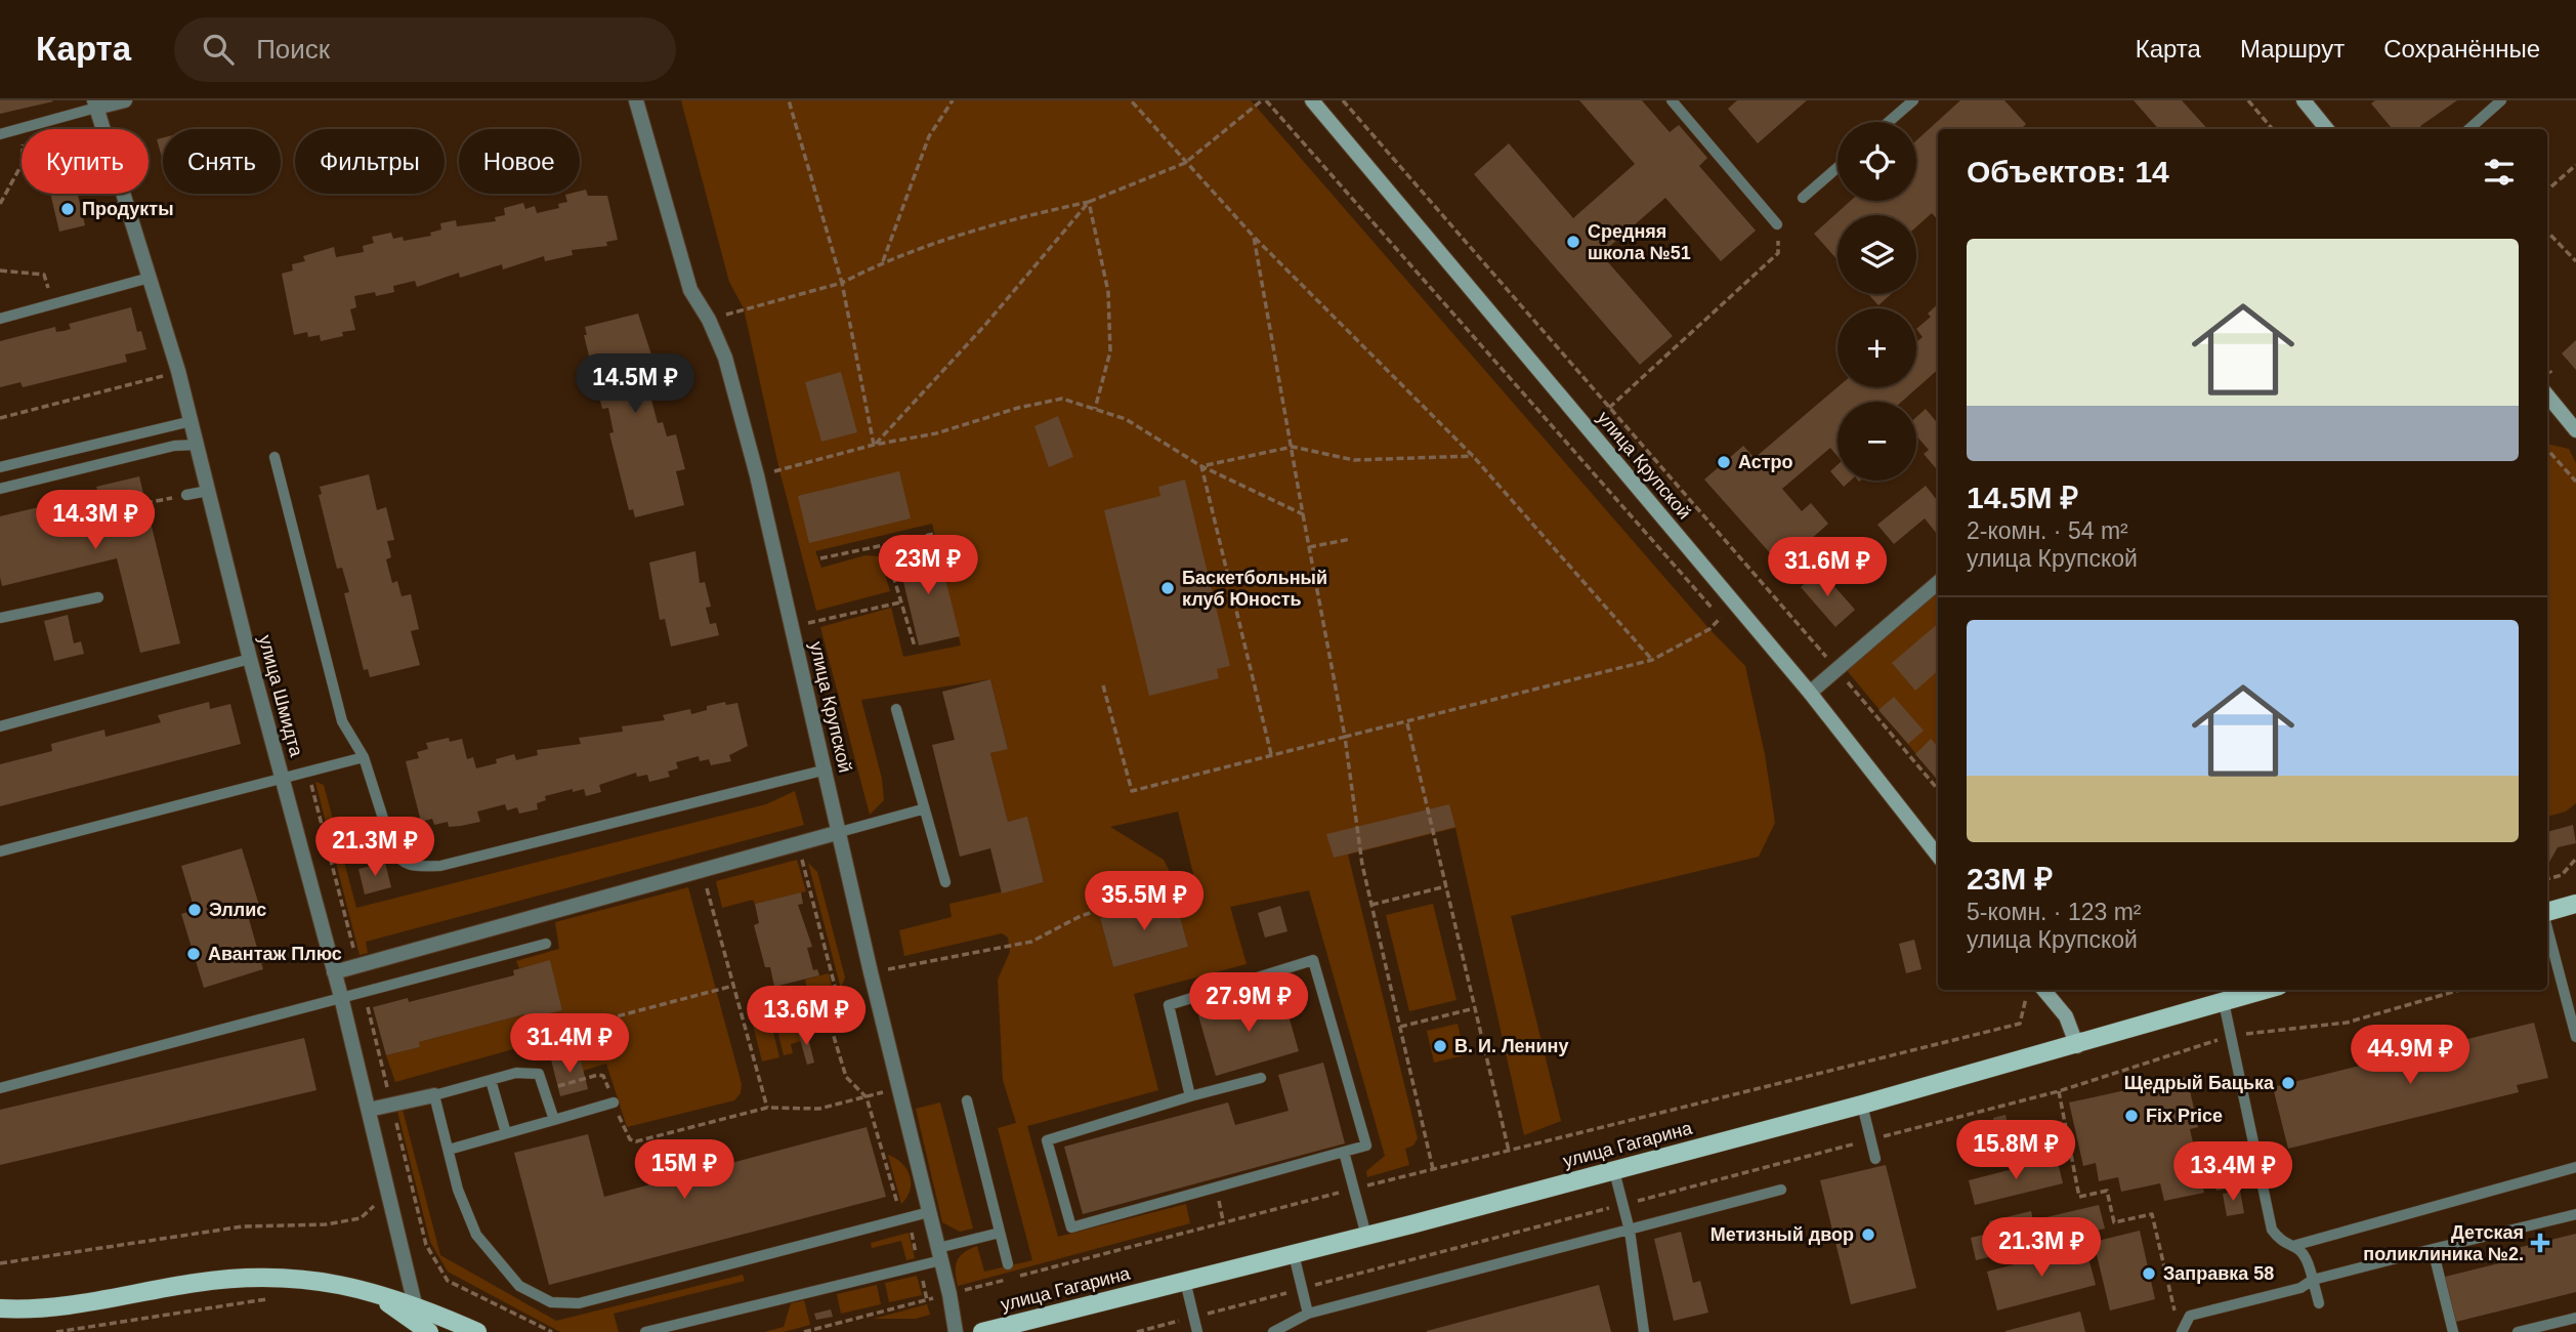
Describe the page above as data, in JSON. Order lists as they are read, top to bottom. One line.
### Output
{"streets":{"main road":["улица Крупской","улица Гагарина"],"street":["улица Шмидта"]},"places":{"other":["Продукты","Средняя школа №51","Астро","Баскетбольный клуб Юность","Эллис","Авантаж Плюс","В. И. Ленину","Щедрый Бацька","Fix Price","Метизный двор","Заправка 58"],"health":["Детская поликлиника №2."]},"page":{"header":"Карта","search":"Поиск","nav":["Карта","Маршрут","Сохранённые"],"map_buttons":["+","−"],"chip":["Купить","Снять","Фильтры","Новое"],"heading":"Объектов: 14","list":[{"name":"14.5M ₽","note":"2-комн. · 54 m² · улица Крупской"},{"name":"23M ₽","note":"5-комн. · 123 m² · улица Крупской"}],"price":["14.5M ₽","14.3M ₽","23M ₽","31.6M ₽","21.3M ₽","35.5M ₽","27.9M ₽","13.6M ₽","31.4M ₽","44.9M ₽","15.8M ₽","15M ₽","13.4M ₽","21.3M ₽"]}}
